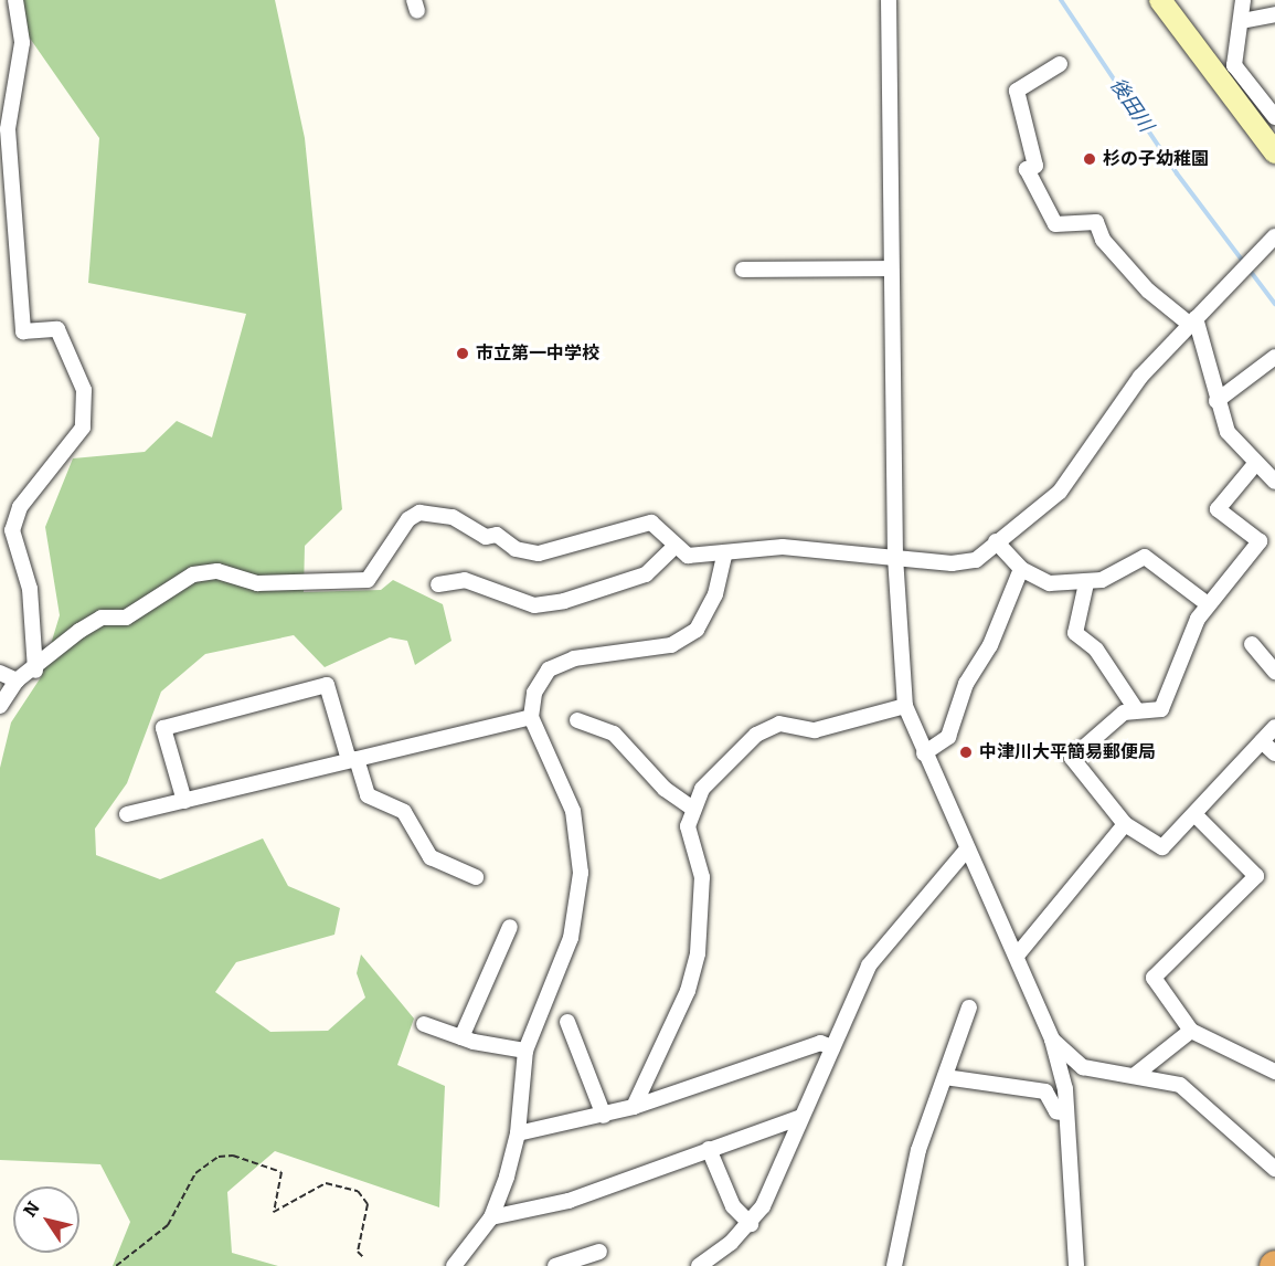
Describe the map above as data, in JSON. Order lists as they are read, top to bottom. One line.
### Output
{"water":["後田川"],"places":["杉の子幼稚園","市立第一中学校","中津川大平簡易郵便局"],"north":"top left"}
